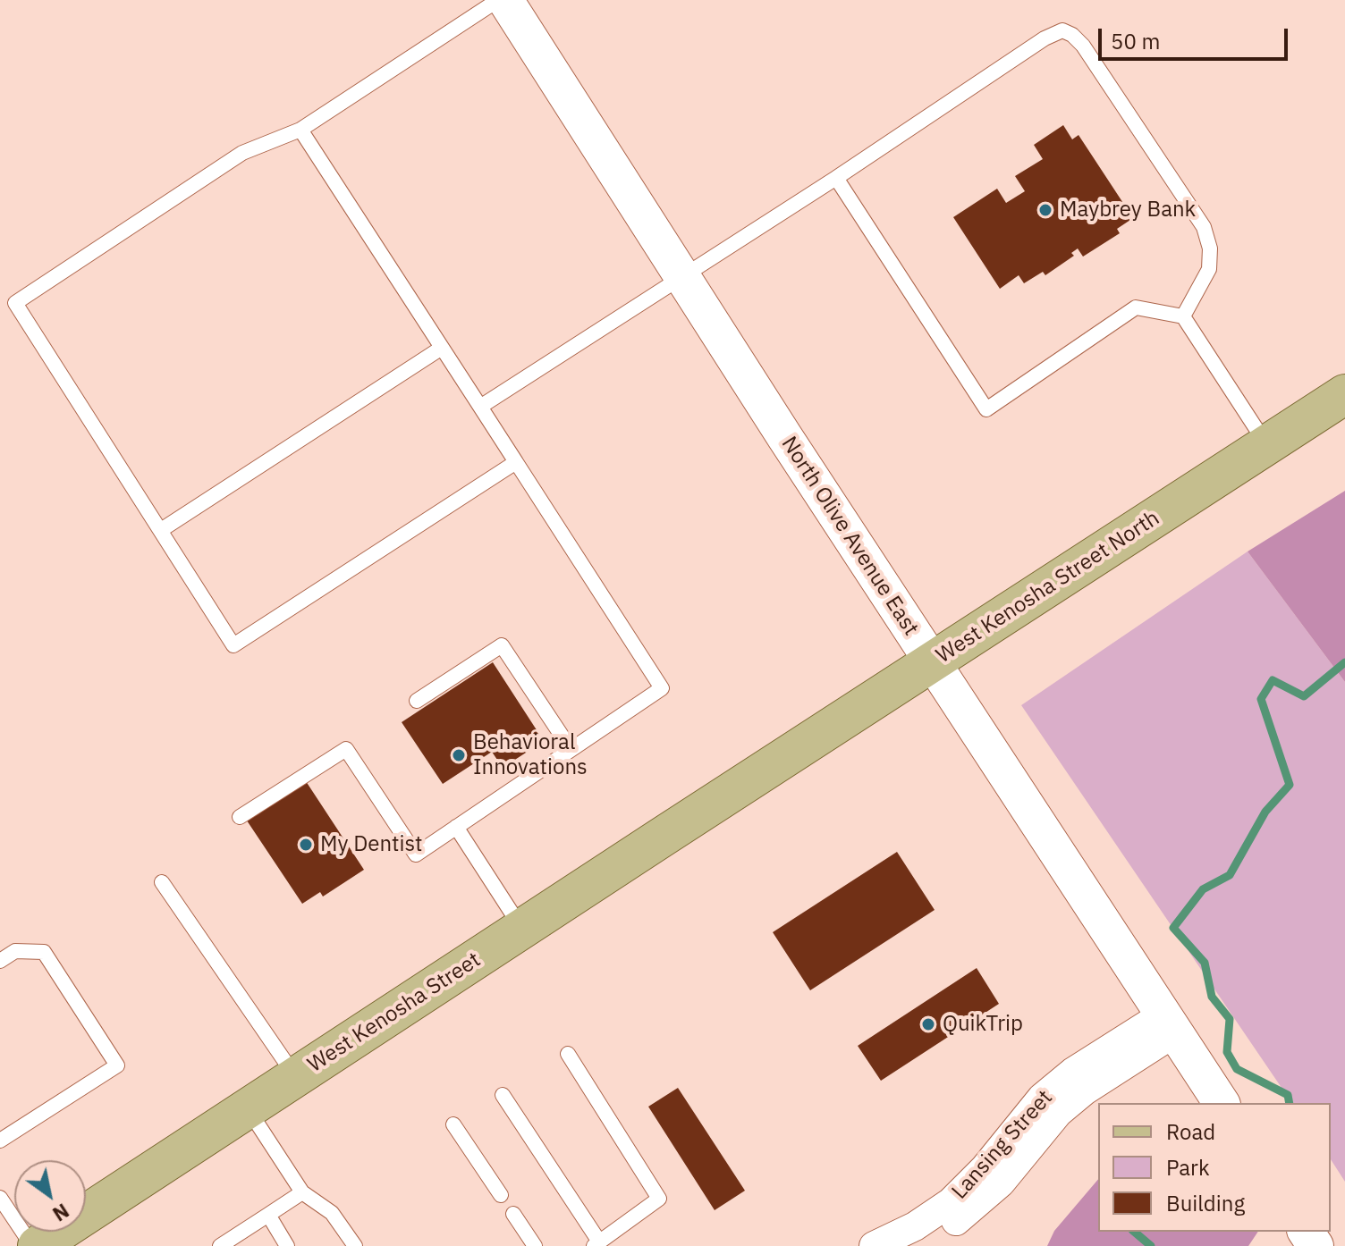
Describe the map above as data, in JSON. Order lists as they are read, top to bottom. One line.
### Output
{"streets":{"main road":["West Kenosha Street North","West Kenosha Street"],"street":["North Olive Avenue East","Lansing Street"]},"crossings":[["North Olive Avenue East","West Kenosha Street North"],["North Olive Avenue East","Lansing Street"],["West Kenosha Street North","West Kenosha Street"]],"places":["Maybrey Bank","Behavioral Innovations","My Dentist","QuikTrip"],"legend":["Road","Park","Building"],"scale_bar":"50 m","north":"bottom right"}
